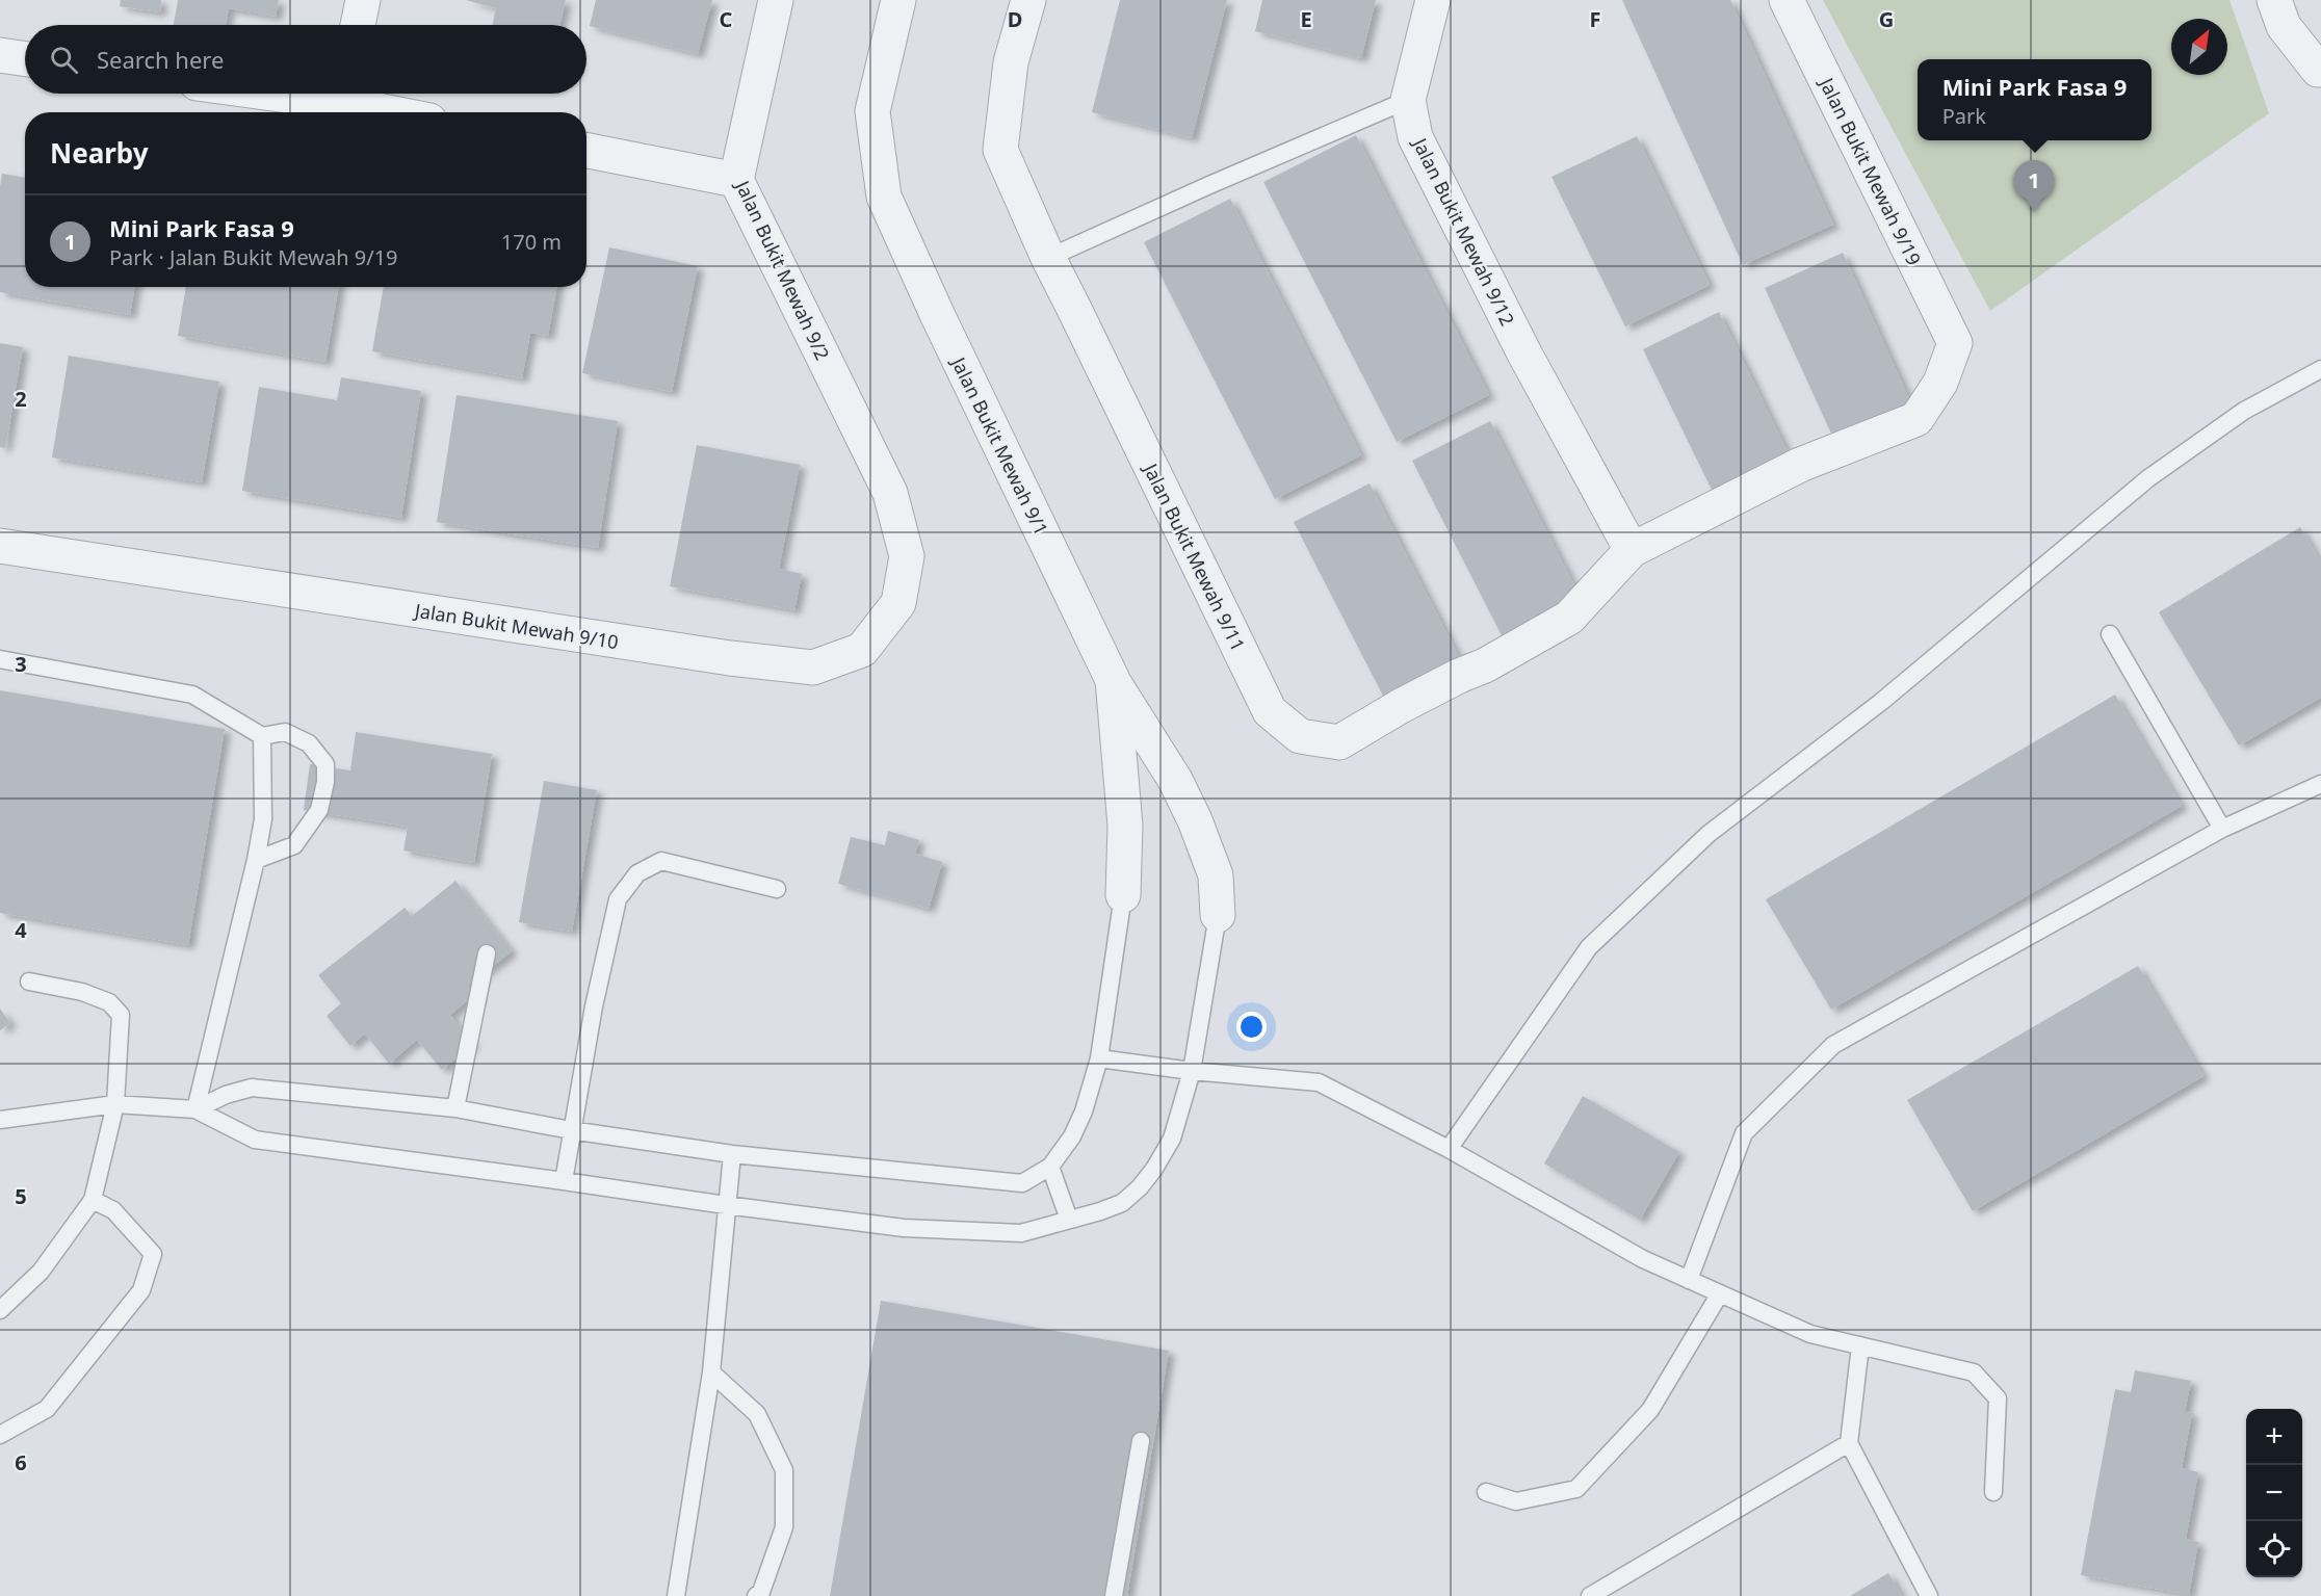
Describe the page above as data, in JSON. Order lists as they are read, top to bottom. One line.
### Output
{"streets":{"street":["Jalan Bukit Mewah 9/19","Jalan Bukit Mewah 9/12","Jalan Bukit Mewah 9/2","Jalan Bukit Mewah 9/1","Jalan Bukit Mewah 9/11","Jalan Bukit Mewah 9/10"]},"crossings":[["Jalan Bukit Mewah 9/19","Jalan Bukit Mewah 9/12"],["Jalan Bukit Mewah 9/19","Jalan Bukit Mewah 9/11"],["Jalan Bukit Mewah 9/12","Jalan Bukit Mewah 9/11"],["Jalan Bukit Mewah 9/2","Jalan Bukit Mewah 9/10"]],"north":"top right","page":{"search":"Search here","popup":["Mini Park Fasa 9","Park"],"heading":"Nearby","pins":"1","list":[{"mark":"1","name":"Mini Park Fasa 9","note":"Park · Jalan Bukit Mewah 9/19","value":"170 m"}],"map_buttons":["+","−"]},"grid":{"columns":["C","D","E","F","G"],"rows":["2","3","4","5","6"]}}
